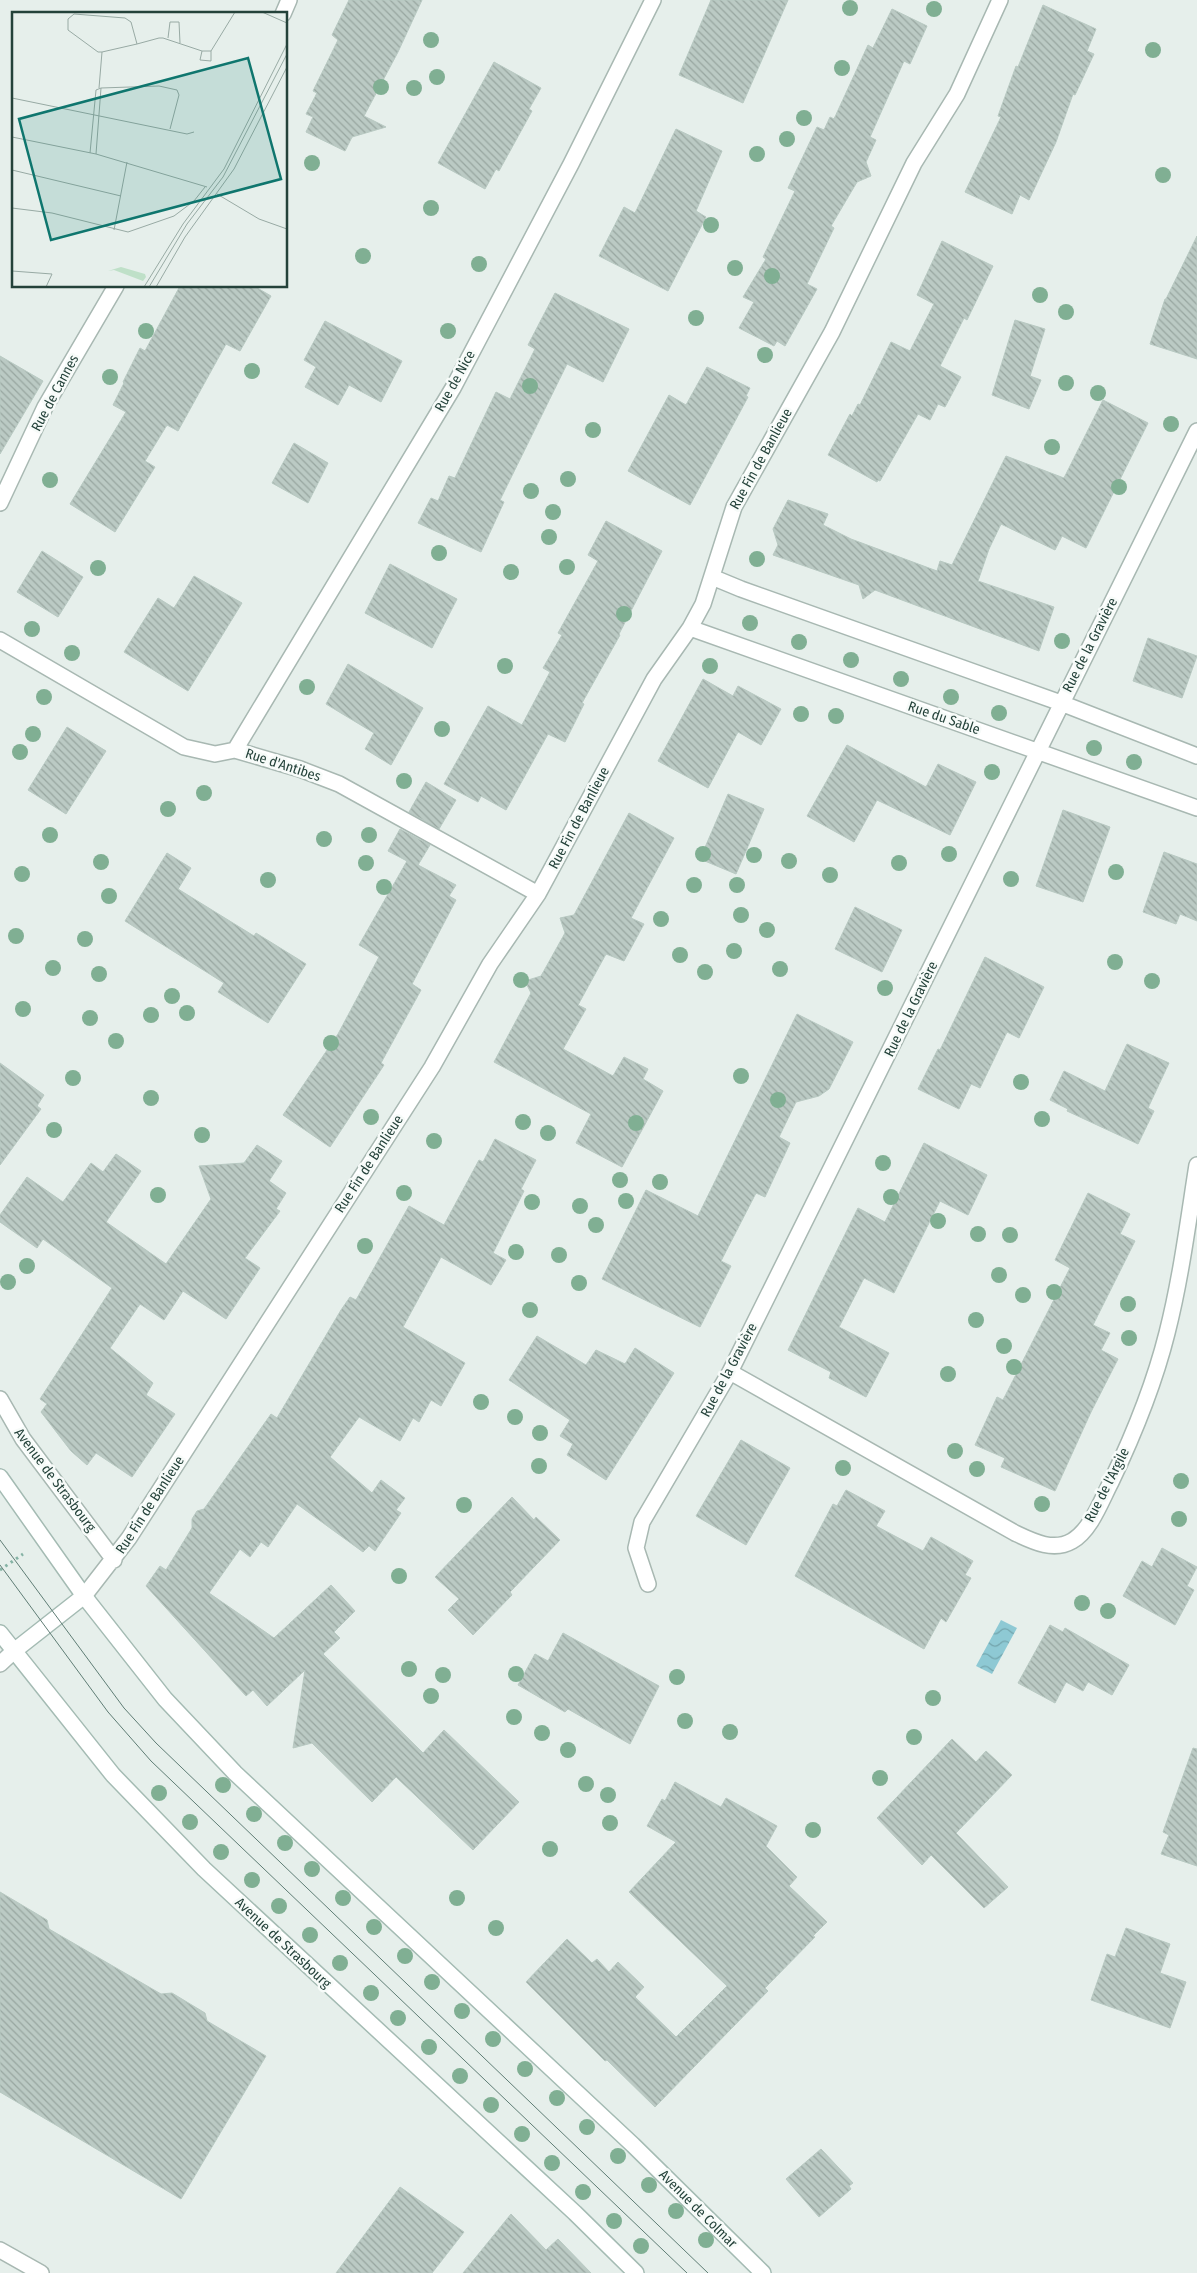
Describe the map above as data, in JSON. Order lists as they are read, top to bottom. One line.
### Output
{"streets":{"street":["Rue de Nice","Rue de Cannes","Rue Fin de Banlieue","Rue de la Gravière","Rue du Sable","Rue d'Antibes","Avenue de Strasbourg","Rue de l'Argile","Avenue de Colmar"]},"crossings":[["Rue de Nice","Rue d'Antibes"],["Rue Fin de Banlieue","Rue du Sable"],["Rue Fin de Banlieue","Rue d'Antibes"],["Rue Fin de Banlieue","Avenue de Strasbourg"],["Rue Fin de Banlieue","Avenue de Colmar"],["Rue de la Gravière","Rue du Sable"],["Rue de la Gravière","Rue de l'Argile"]]}
